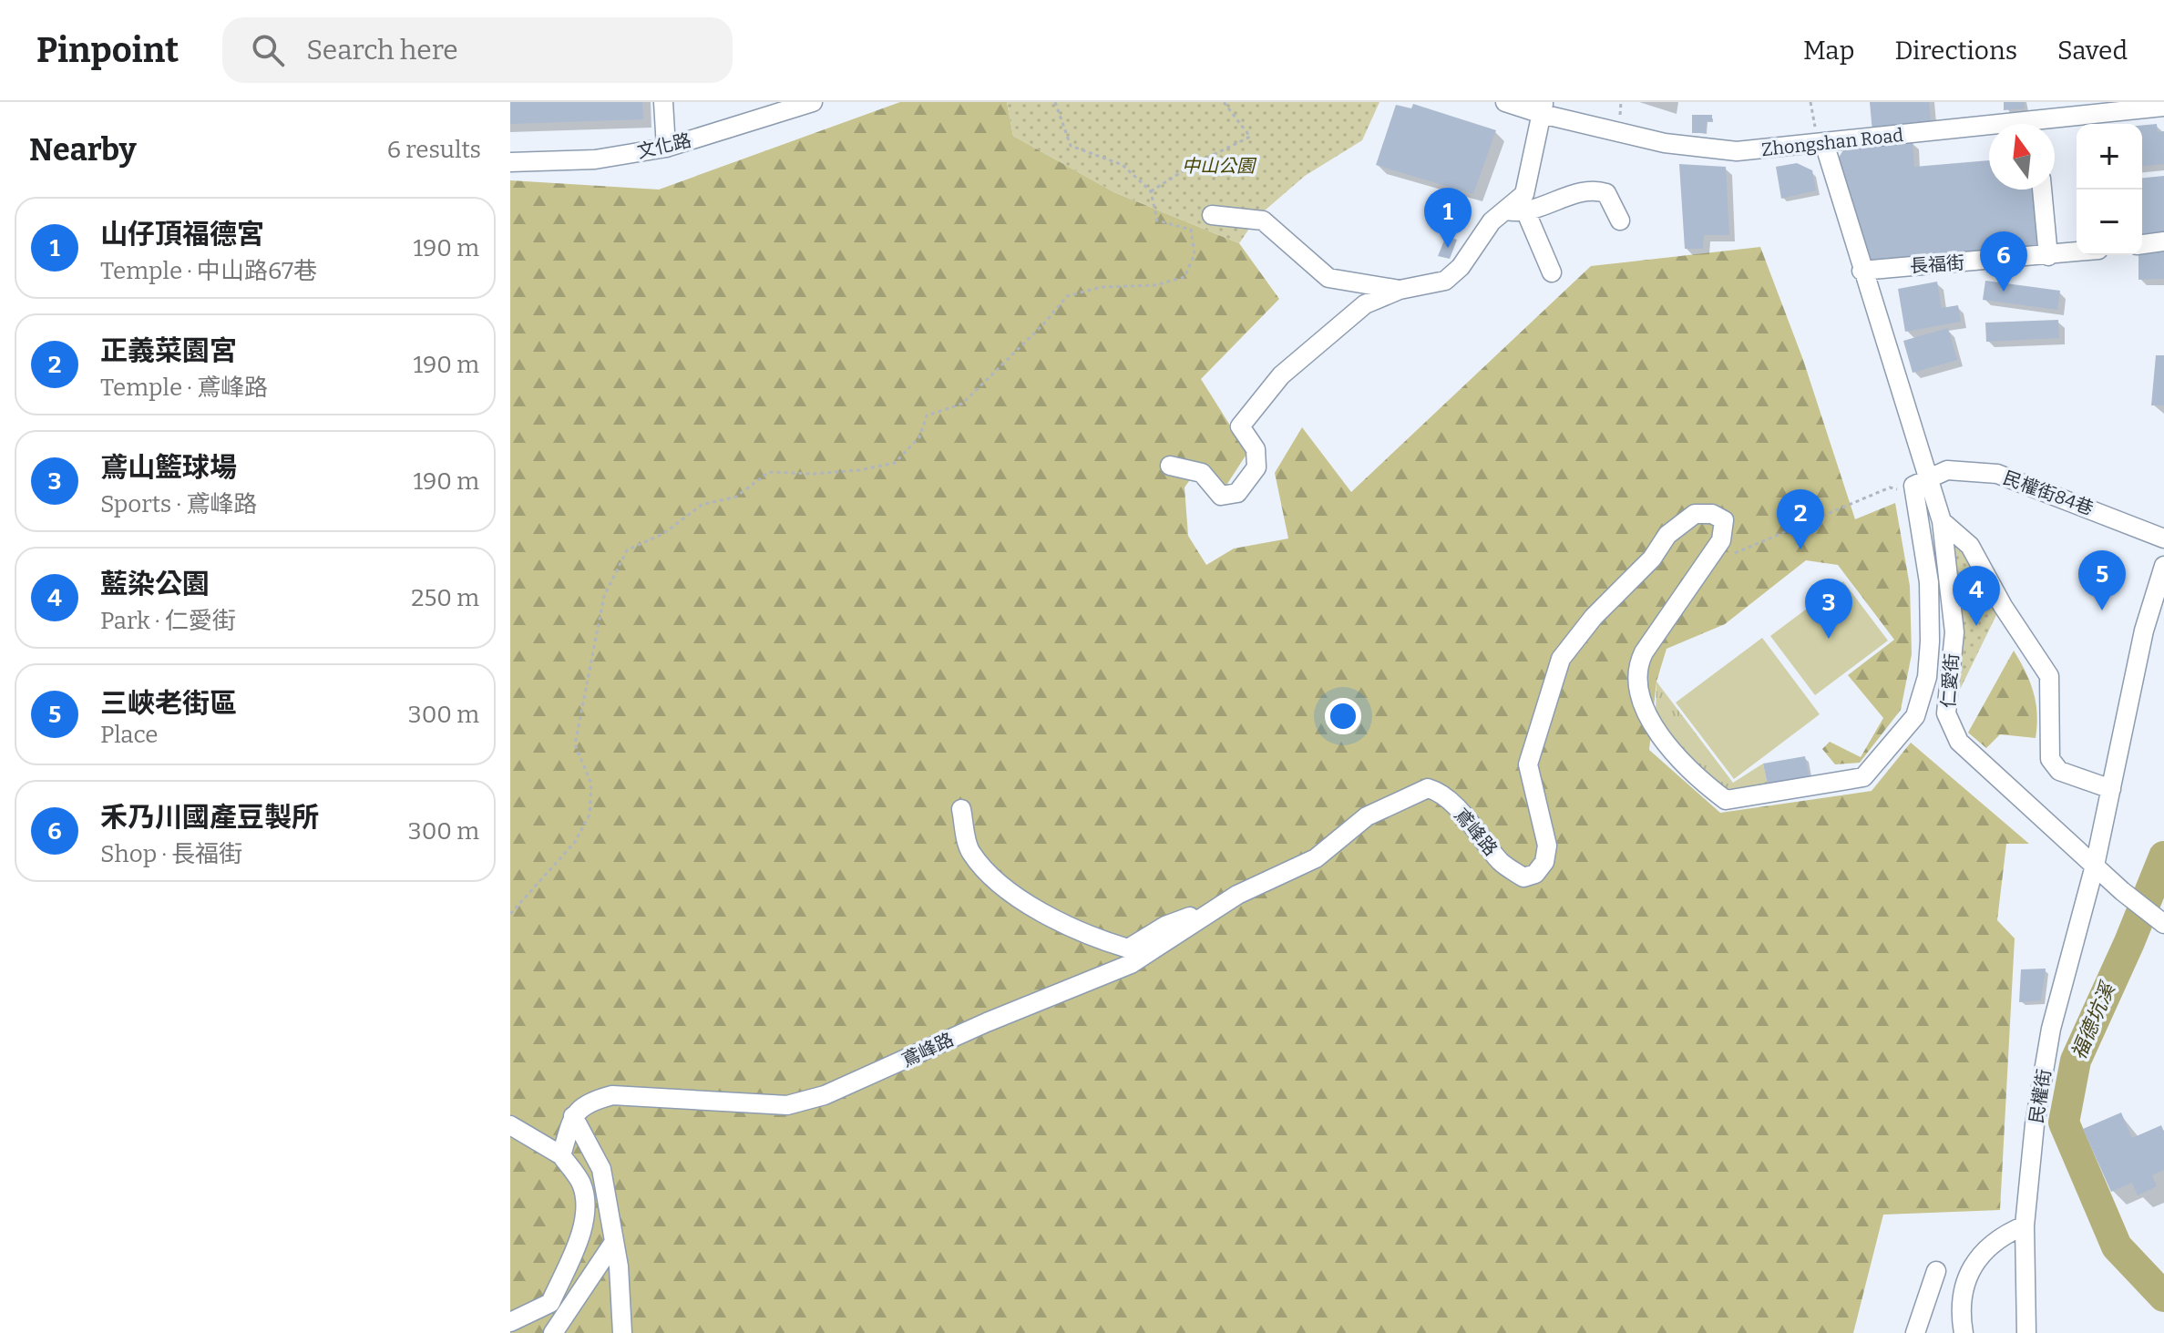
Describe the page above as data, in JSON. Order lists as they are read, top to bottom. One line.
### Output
{"streets":{"street":["Zhongshan Road","文化路","長福街","民權街84巷","仁愛街","鳶峰路","民權街"]},"crossings":[["Zhongshan Road","仁愛街"],["長福街","仁愛街"],["民權街84巷","仁愛街"],["民權街84巷","鳶峰路"],["仁愛街","鳶峰路"],["仁愛街","民權街"]],"water":["福德坑溪"],"parks":["中山公園"],"north":"top","page":{"header":"Pinpoint","search":"Search here","nav":["Map","Directions","Saved"],"heading":["Nearby","6 results"],"map_buttons":["+","−"],"pins":["1","6","2","5","4","3"],"list":[{"mark":"1","name":"山仔頂福德宮","note":"Temple · 中山路67巷","value":"190 m"},{"mark":"2","name":"正義菜園宮","note":"Temple · 鳶峰路","value":"190 m"},{"mark":"3","name":"鳶山籃球場","note":"Sports · 鳶峰路","value":"190 m"},{"mark":"4","name":"藍染公園","note":"Park · 仁愛街","value":"250 m"},{"mark":"5","name":"三峽老街區","note":"Place","value":"300 m"},{"mark":"6","name":"禾乃川國產豆製所","note":"Shop · 長福街","value":"300 m"}]}}
